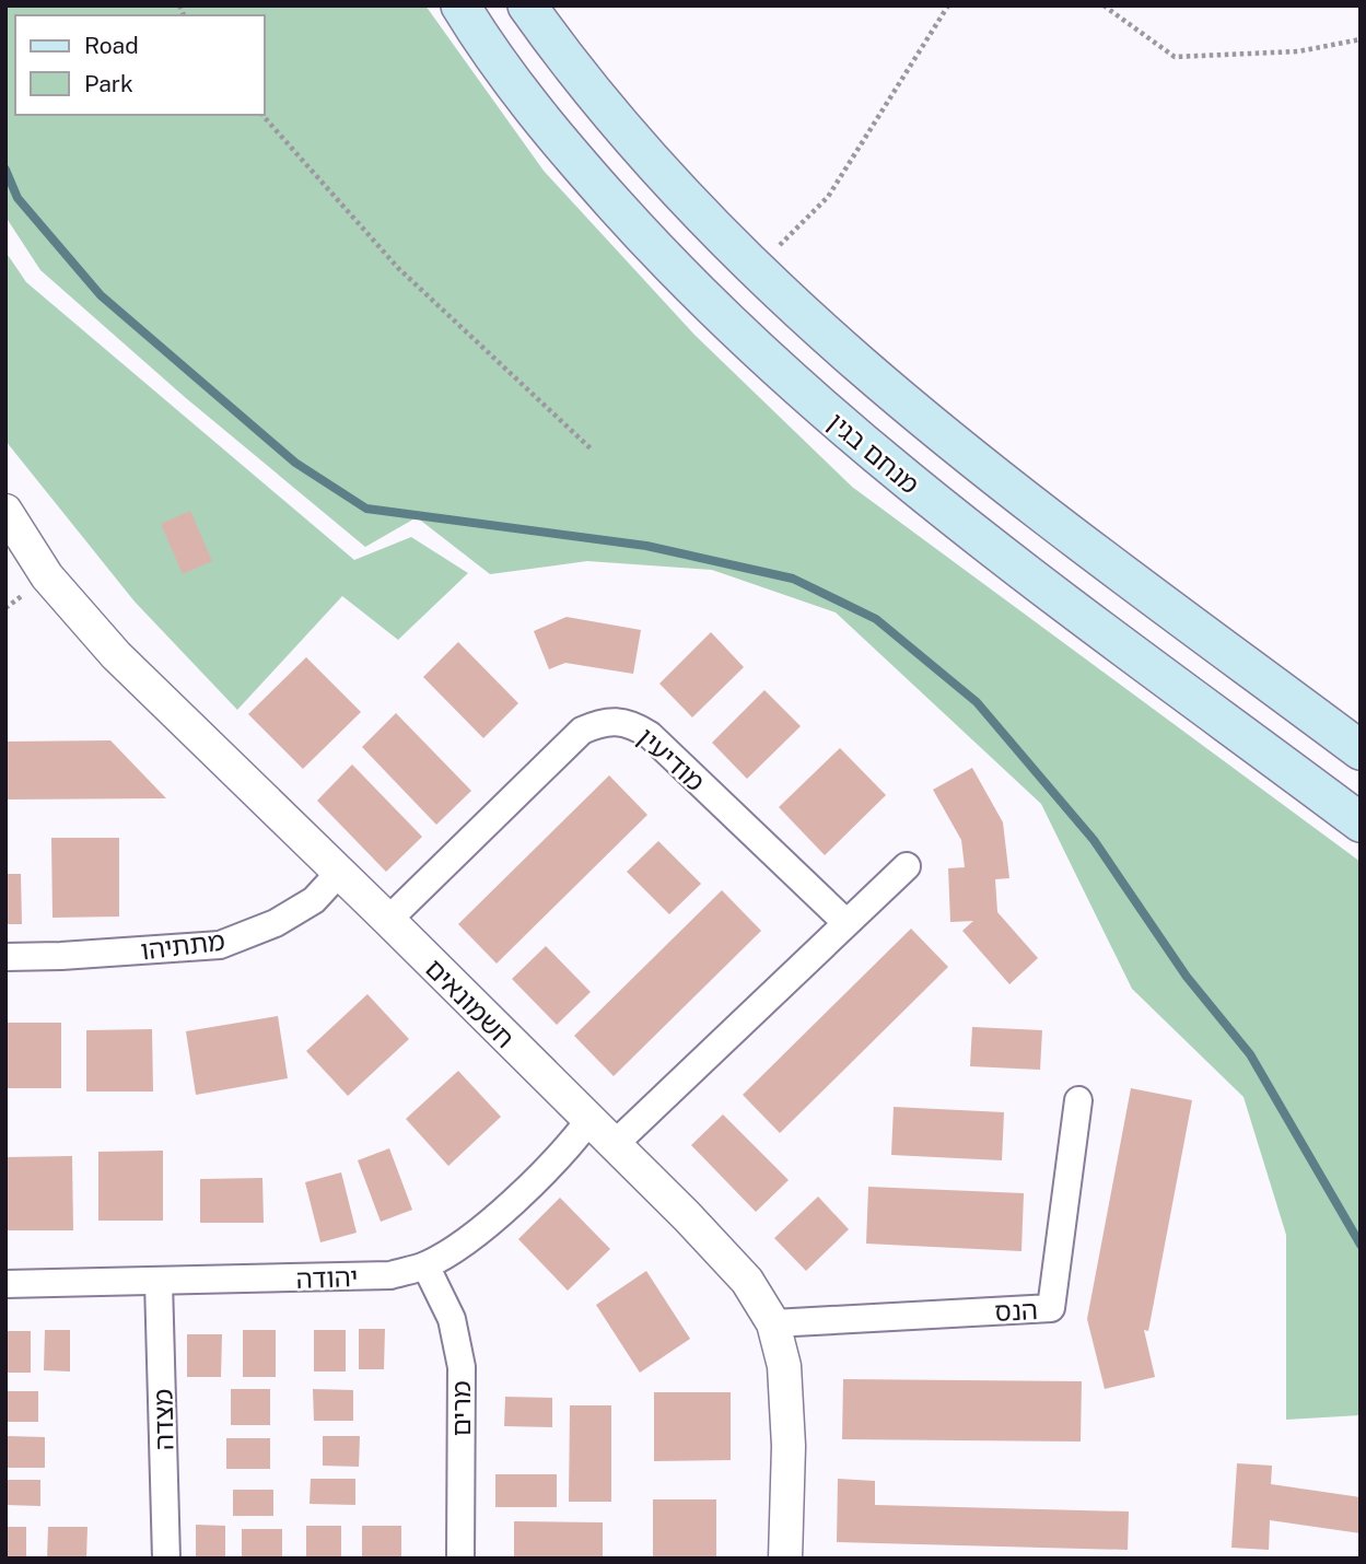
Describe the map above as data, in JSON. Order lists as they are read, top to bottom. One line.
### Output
{"streets":{"main road":["מנחם בגין"],"street":["מודיעין","מתתיהו","חשמונאים","יהודה","הנס","מרים","מצדה"]},"crossings":[["מודיעין","חשמונאים"],["מתתיהו","חשמונאים"],["חשמונאים","יהודה"],["חשמונאים","הנס"],["יהודה","מרים"],["יהודה","מצדה"]],"legend":["Road","Park"]}
